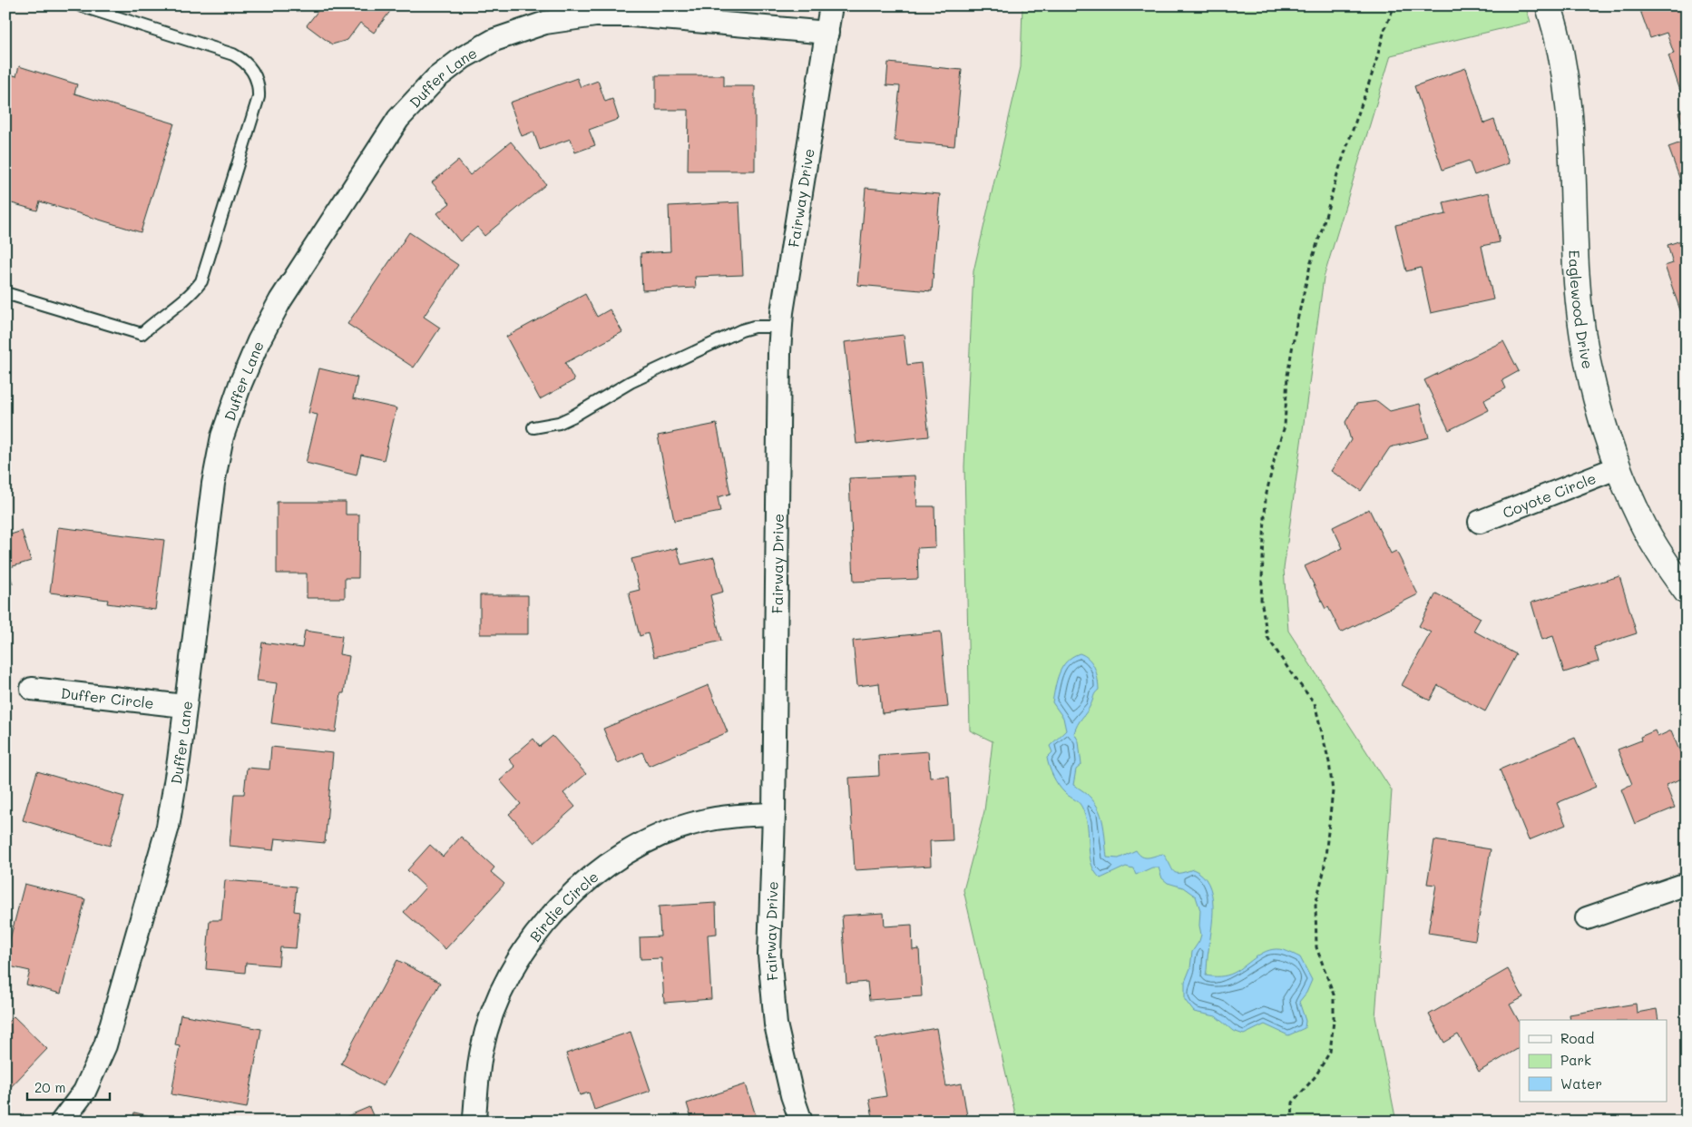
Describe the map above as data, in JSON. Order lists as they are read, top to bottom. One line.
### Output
{"streets":{"main road":["Eaglewood Drive"],"street":["Duffer Lane","Fairway Drive","Coyote Circle","Duffer Circle","Birdie Circle"]},"crossings":[["Duffer Lane","Fairway Drive"],["Duffer Lane","Duffer Circle"],["Fairway Drive","Birdie Circle"],["Eaglewood Drive","Coyote Circle"]],"legend":["Road","Park","Water"],"scale_bar":"20 m"}
